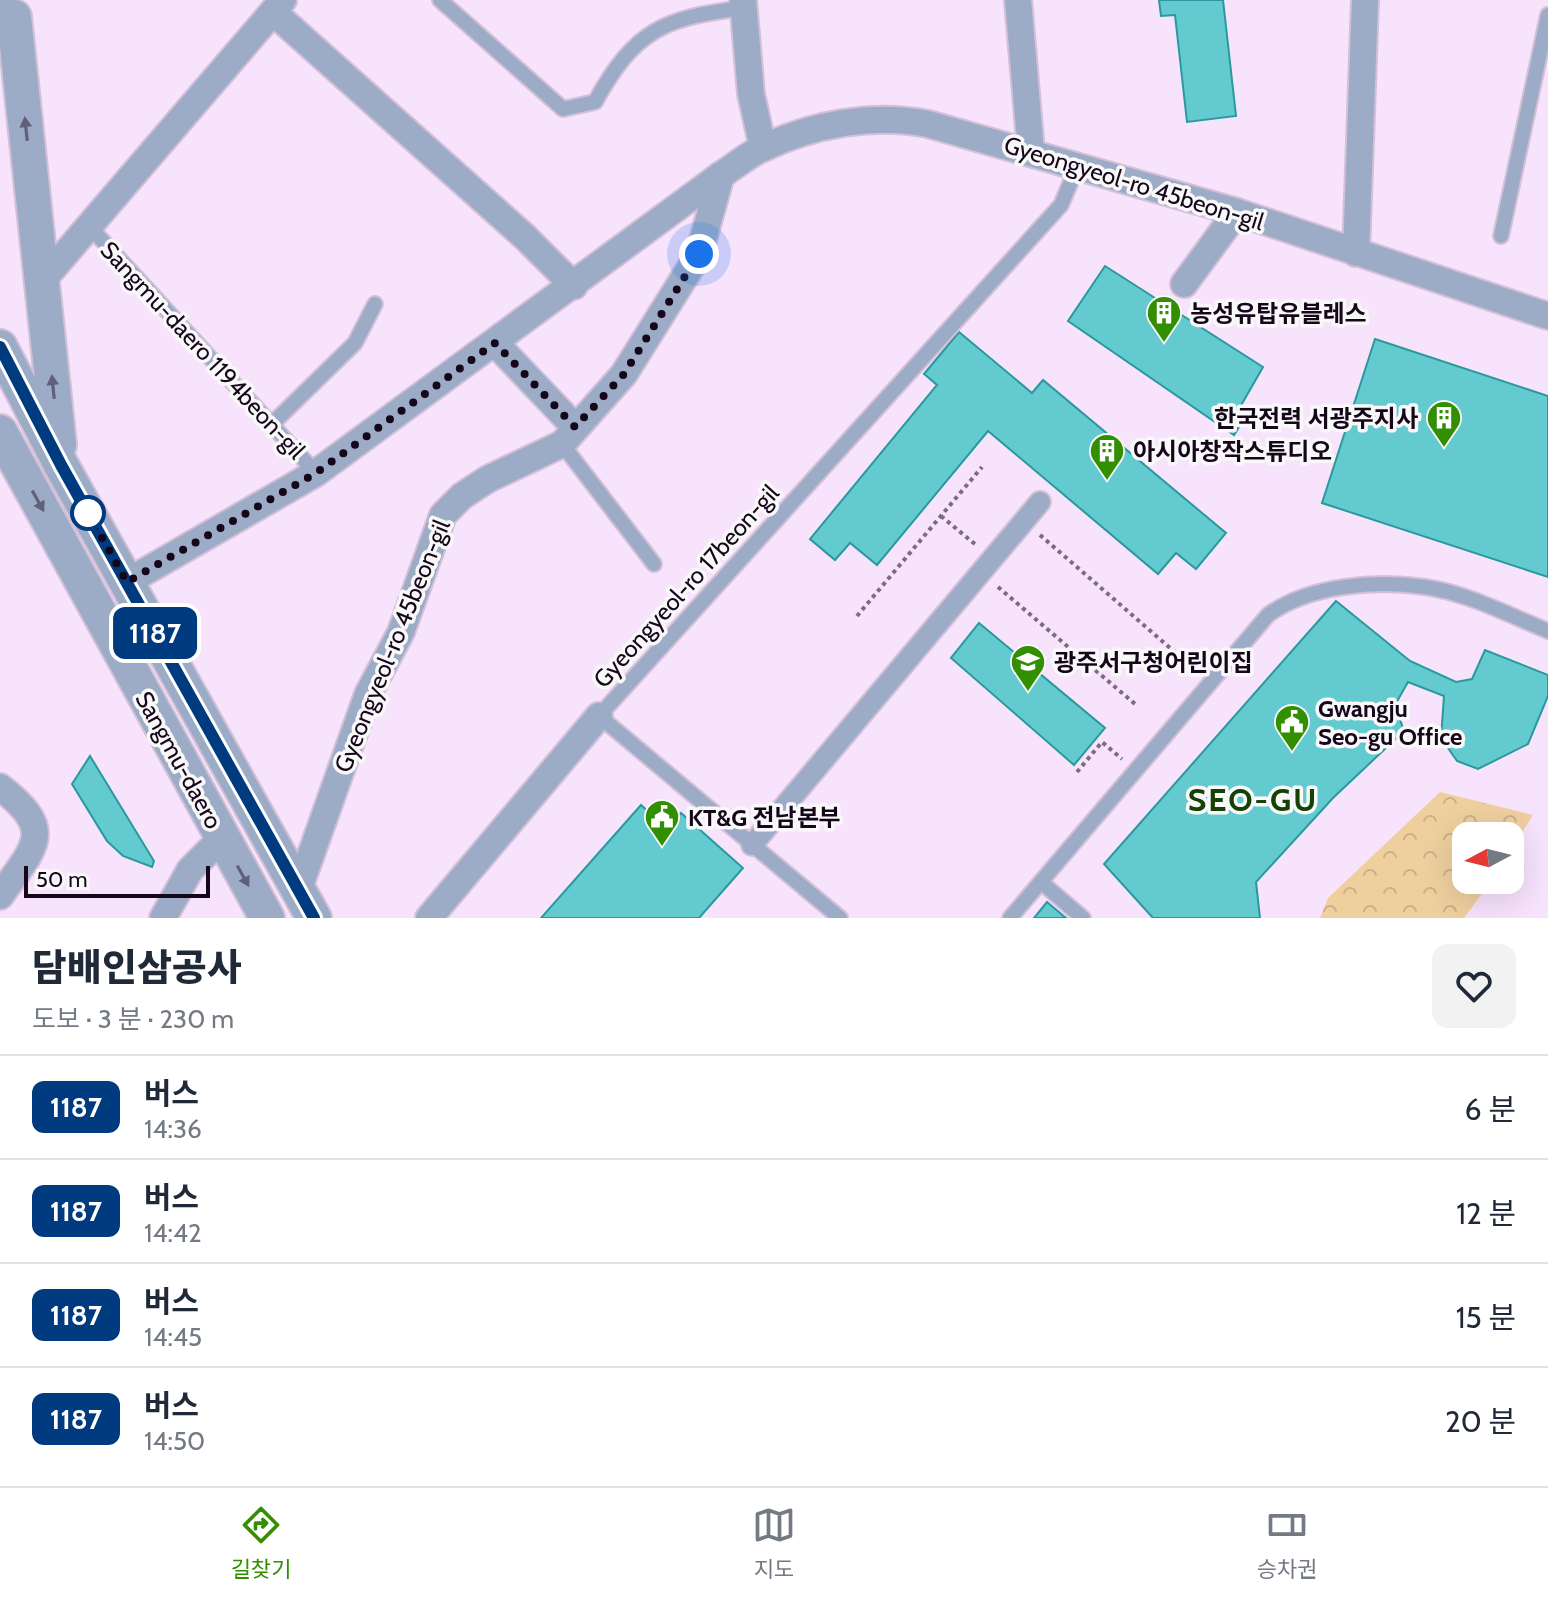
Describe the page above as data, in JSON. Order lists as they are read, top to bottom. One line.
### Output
{"streets":{"street":["Gyeongyeol-ro 45beon-gil","Sangmu-daero 1194beon-gil","Sangmu-daero"],"lane":["Gyeongyeol-ro 17beon-gil"]},"crossings":[["Gyeongyeol-ro 45beon-gil","Sangmu-daero 1194beon-gil"],["Gyeongyeol-ro 45beon-gil","Gyeongyeol-ro 17beon-gil"],["Gyeongyeol-ro 45beon-gil","Sangmu-daero"]],"districts":["SEO-GU"],"places":{"building":["농성유탑유블레스","한국전력 서광주지사","아시아창작스튜디오"],"school or university":["광주서구청어린이집"],"public building":["Gwangju Seo-gu Office","KT&G 전남본부"]},"lines":["bus line 1187"],"scale_bar":"50 m","north":"left","page":{"on_map":"1187","scale":"50 m","heading":["담배인삼공사","도보 · 3 분 · 230 m"],"list":[{"mark":"1187","name":"버스","note":"14:36","value":"6 분"},{"mark":"1187","name":"버스","note":"14:42","value":"12 분"},{"mark":"1187","name":"버스","note":"14:45","value":"15 분"},{"mark":"1187","name":"버스","note":"14:50","value":"20 분"}],"tabs":["길찾기","지도","승차권"]}}
